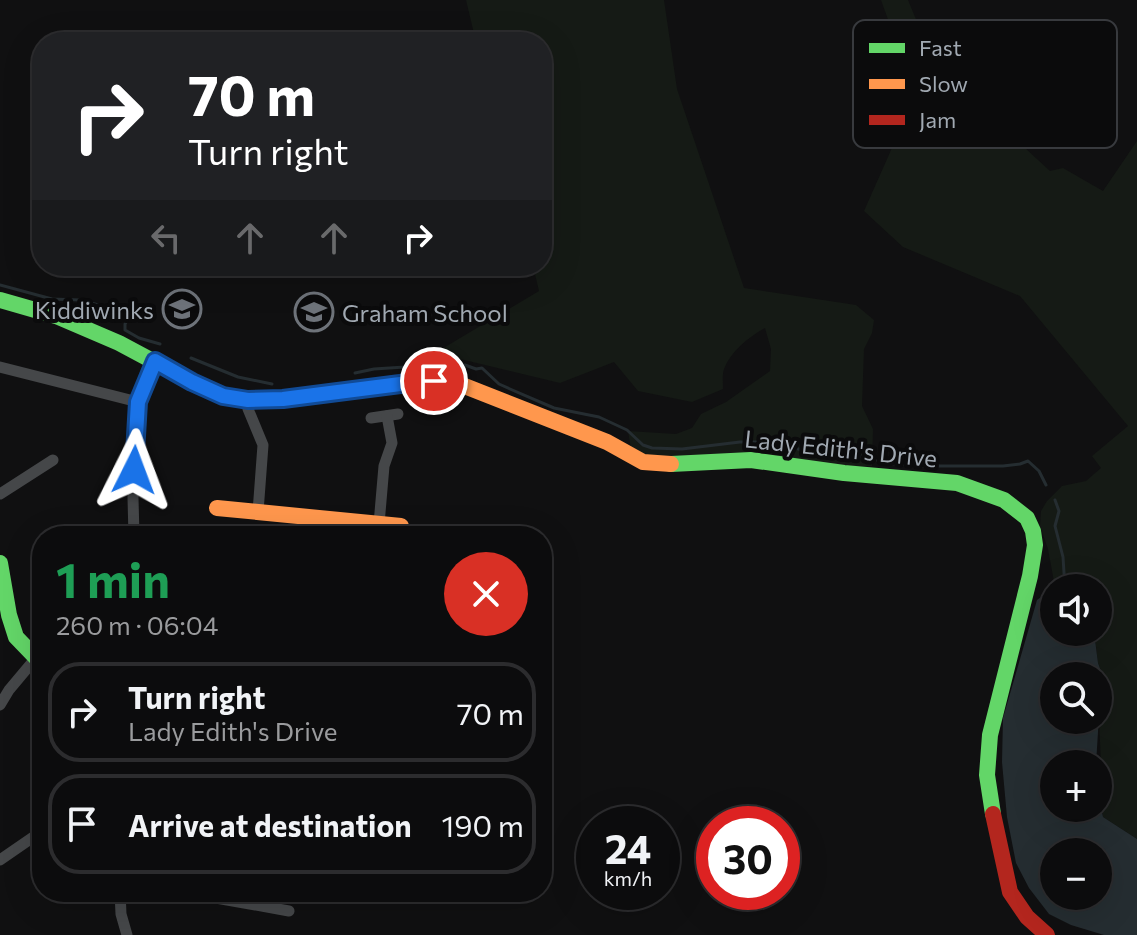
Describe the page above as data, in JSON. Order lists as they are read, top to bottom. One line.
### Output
{"streets":{"street":["Lady Edith's Drive"]},"places":{"school or university":["Kiddiwinks","Graham School"]},"legend":["Fast","Slow","Jam"],"page":{"turn":["70 m","Turn right"],"heading":["1 min","260 m · 06:04"],"map_buttons":["+","−"],"list":[{"name":"Turn right","note":"Lady Edith's Drive","value":"70 m"},{"name":"Arrive at destination","value":"190 m"}],"speed":"24 km/h","limit":"30"}}
